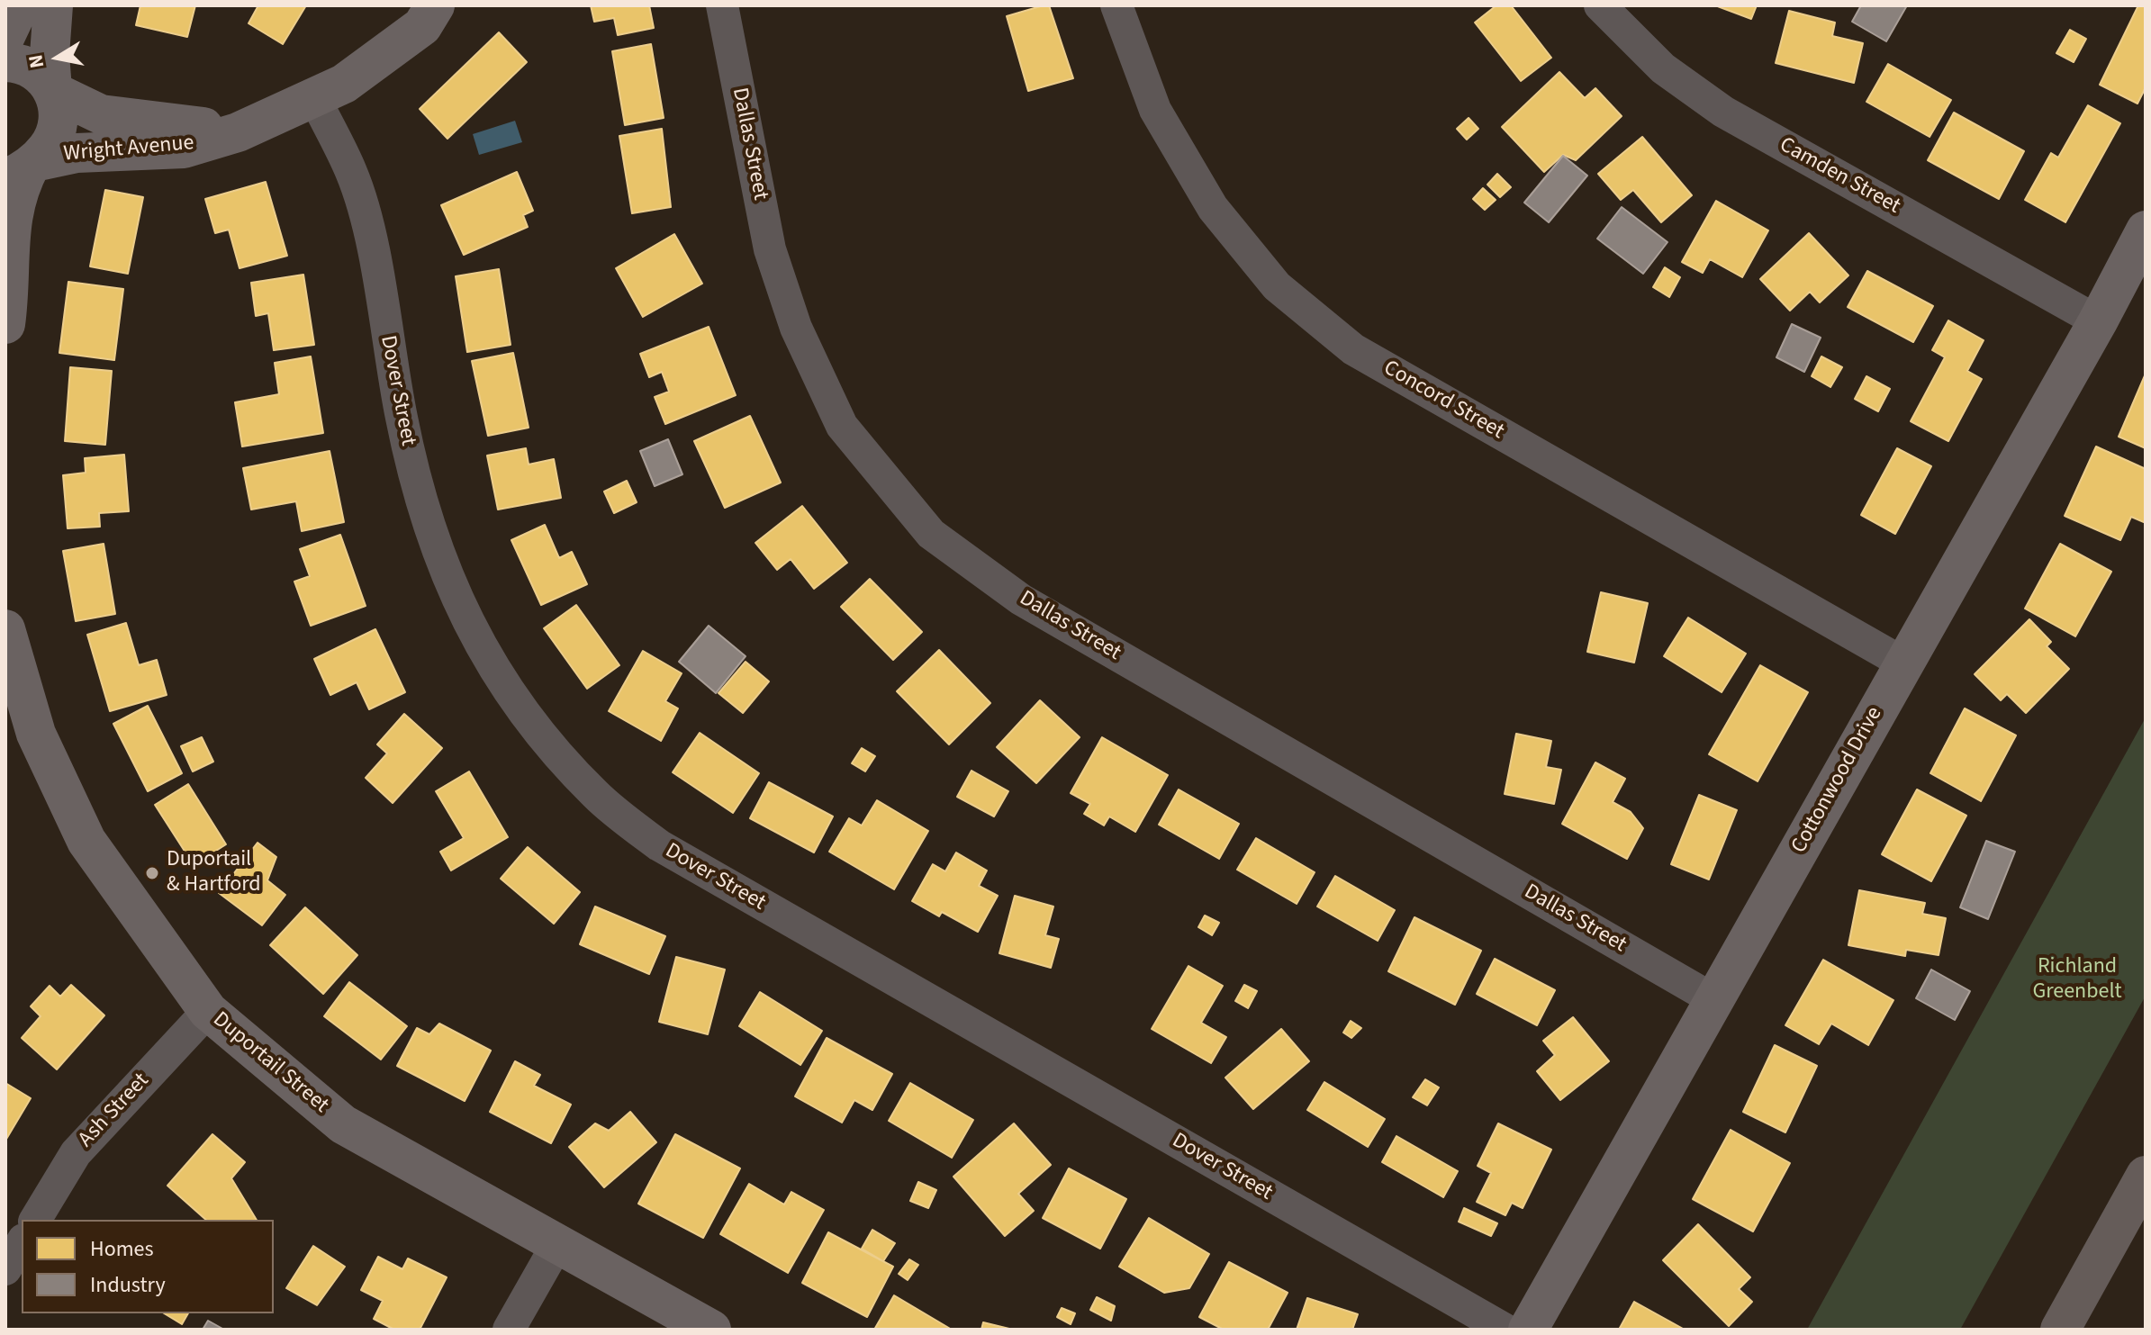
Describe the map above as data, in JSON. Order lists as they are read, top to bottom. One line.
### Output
{"streets":{"street":["Dallas Street","Wright Avenue","Camden Street","Dover Street","Concord Street","Cottonwood Drive","Duportail Street","Ash Street"]},"crossings":[["Dallas Street","Cottonwood Drive"],["Wright Avenue","Dover Street"],["Camden Street","Cottonwood Drive"],["Concord Street","Cottonwood Drive"],["Duportail Street","Ash Street"]],"parks":["Richland Greenbelt"],"places":["Duportail & Hartford"],"legend":["Homes","Industry"],"north":"left"}
